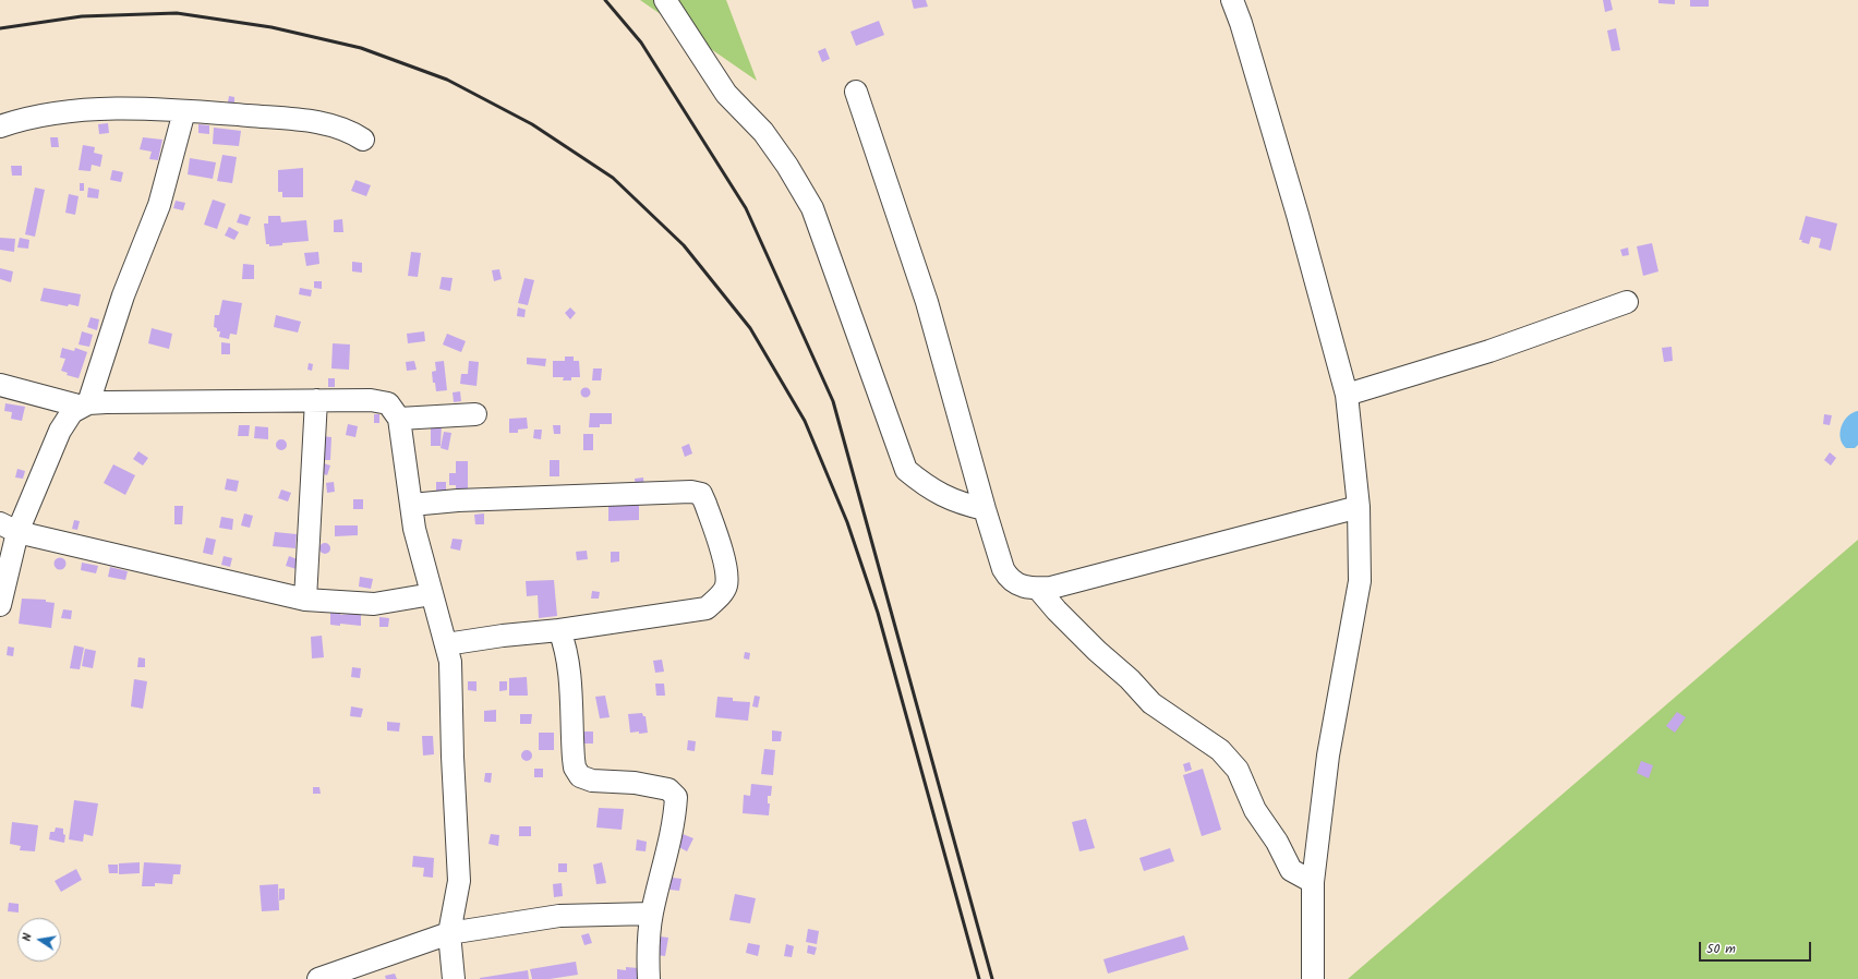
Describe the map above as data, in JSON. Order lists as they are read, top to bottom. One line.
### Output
{"scale_bar":"50 m","north":"left"}
